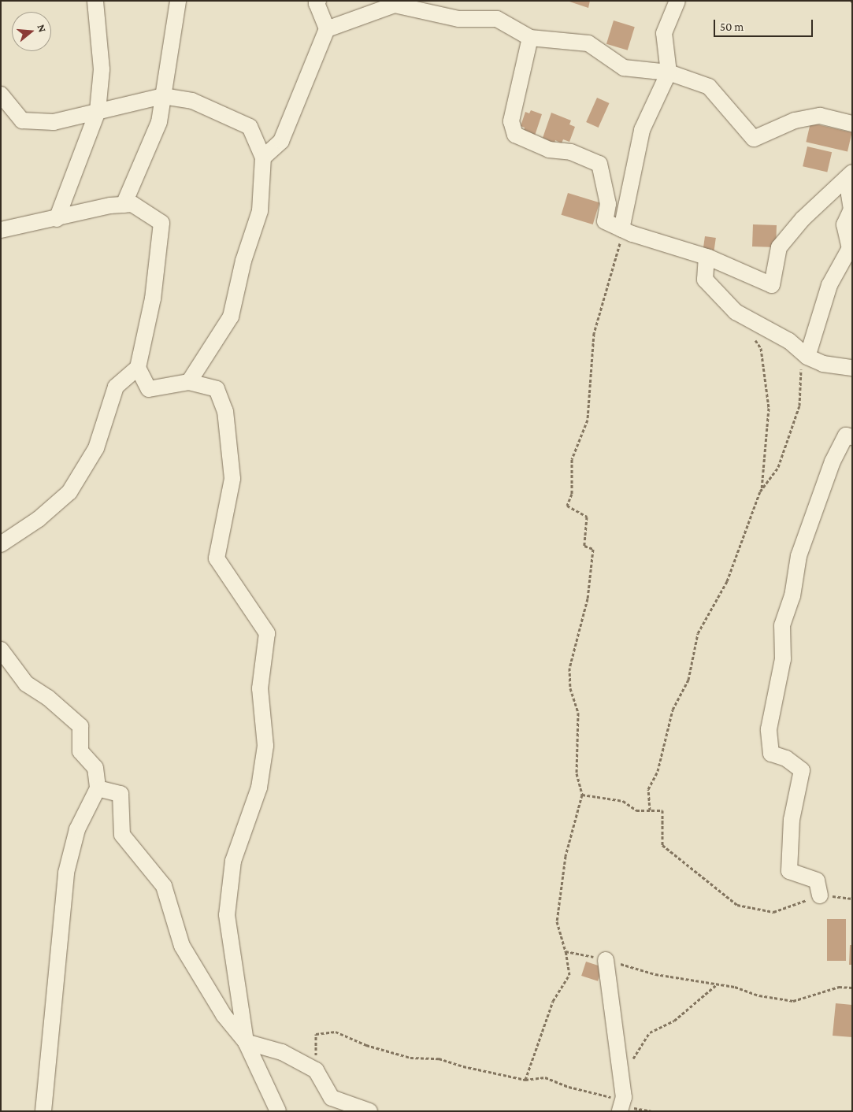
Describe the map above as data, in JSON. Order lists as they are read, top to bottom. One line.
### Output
{"scale_bar":"50 m","north":"right"}
